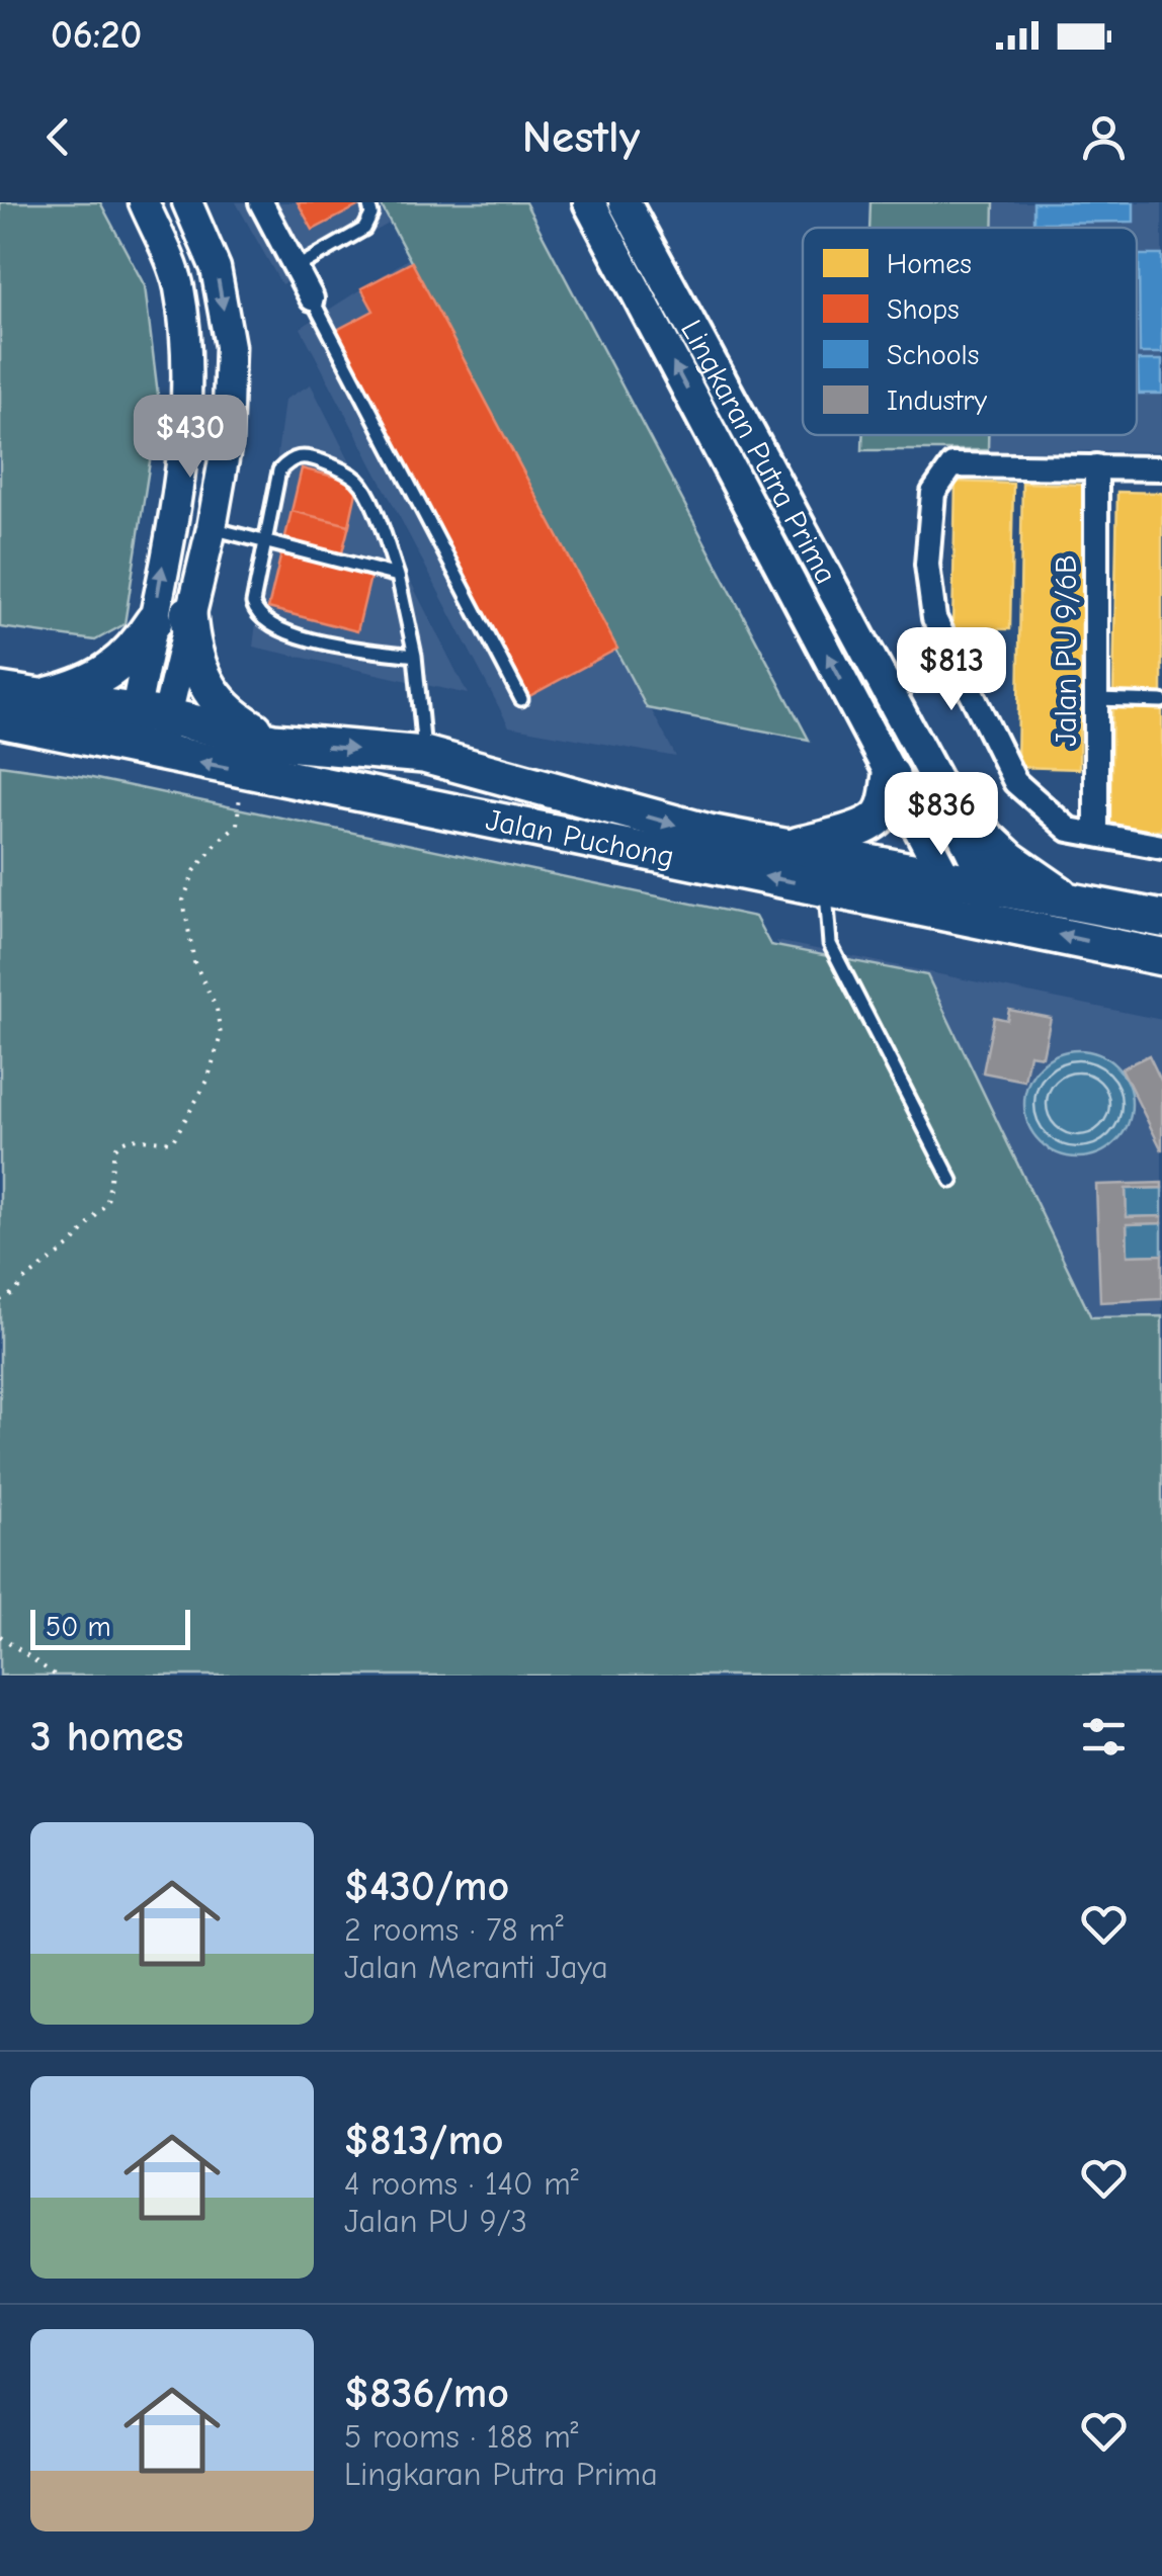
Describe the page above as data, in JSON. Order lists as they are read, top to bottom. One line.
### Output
{"streets":{"main road":["Lingkaran Putra Prima","Jalan Puchong"],"street":["Jalan PU 9/6B"]},"crossings":[["Lingkaran Putra Prima","Jalan Puchong"]],"legend":["Homes","Shops","Schools","Industry"],"scale_bar":"50 m","page":{"status":"06:20","header":"Nestly","price":["$430","$813","$836"],"scale":"50 m","heading":"3 homes","list":[{"name":"$430/mo","note":"2 rooms · 78 m² · Jalan Meranti Jaya"},{"name":"$813/mo","note":"4 rooms · 140 m² · Jalan PU 9/3"},{"name":"$836/mo","note":"5 rooms · 188 m² · Lingkaran Putra Prima"}]}}
